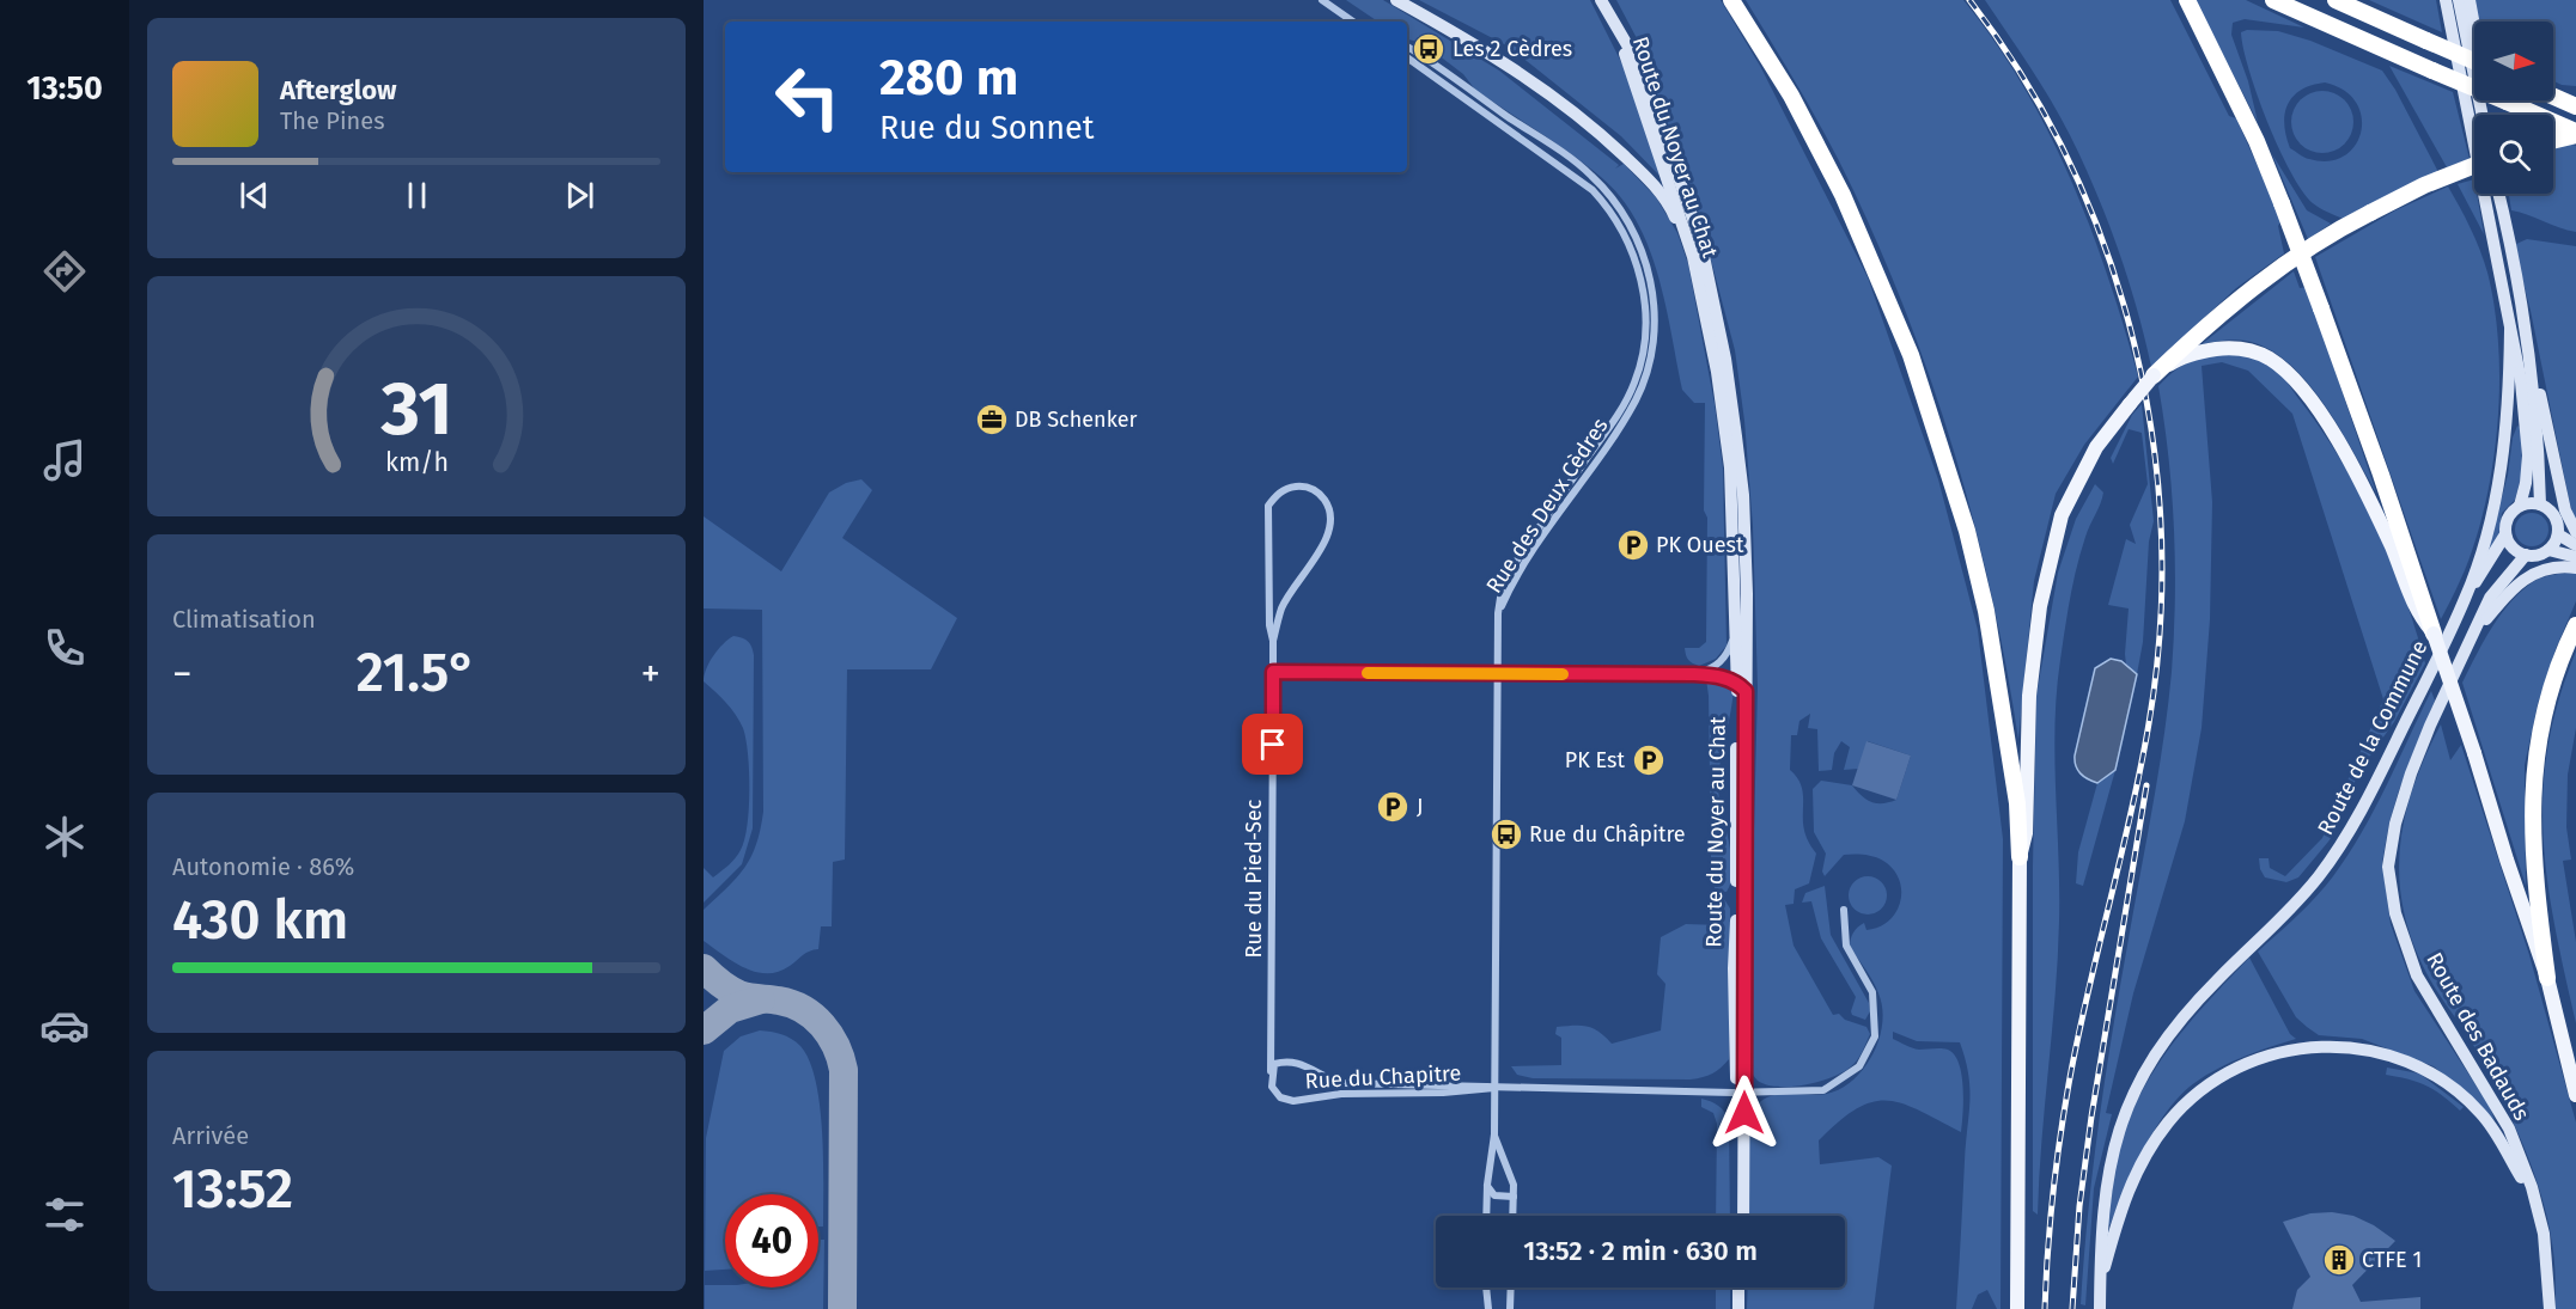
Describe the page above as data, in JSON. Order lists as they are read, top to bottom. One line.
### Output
{"streets":{"main road":["Route du Noyer au Chat","Route de la Commune","Route des Badauds"],"street":["Rue des Deux Cèdres","Rue du Pied-Sec","Rue du Chapitre"]},"crossings":[["Route du Noyer au Chat","Rue du Chapitre"],["Route de la Commune","Route des Badauds"],["Rue du Pied-Sec","Rue du Chapitre"]],"places":{"bus stop":["Les 2 Cèdres","Rue du Châpitre"],"office":["DB Schenker"],"parking":["PK Ouest","PK Est","J"],"building":["CTFE 1"]},"north":"right","page":{"tabs":"13:50","turn":["280 m","Rue du Sonnet"],"song":["Afterglow","The Pines"],"tile":["Climatisation",["Autonomie · 86%","430 km"],["Arrivée","13:52"]],"heat":["−","21.5°","+"],"limit":"40","trip":"13:52 · 2 min · 630 m","gauge":["31","km/h"]}}
